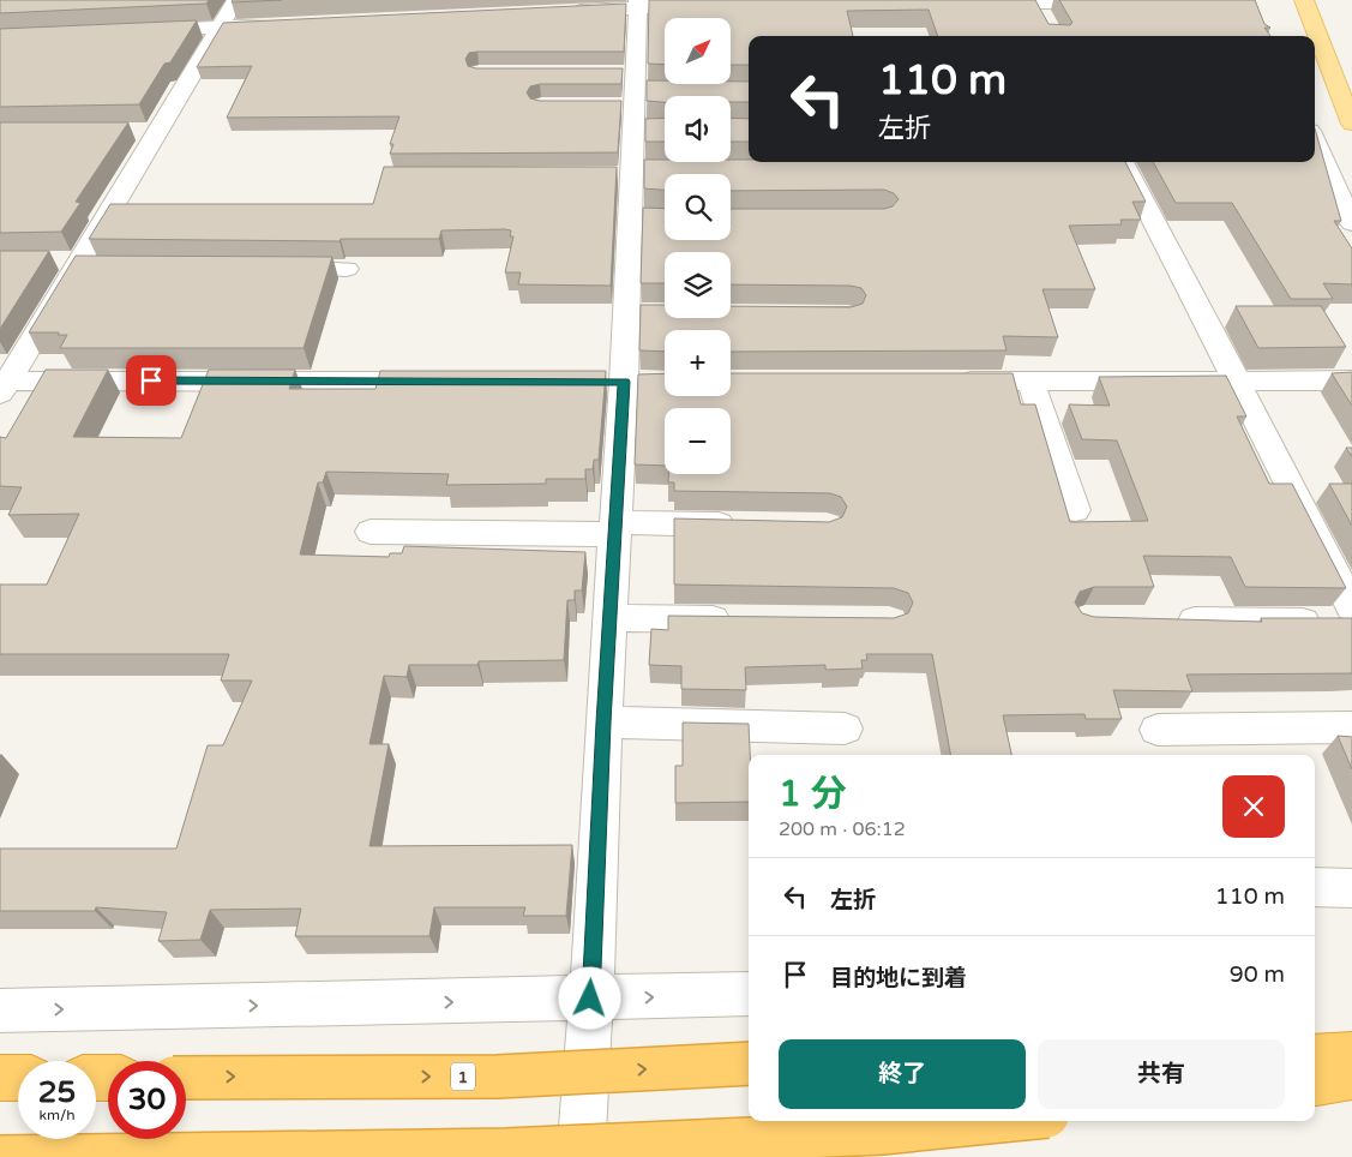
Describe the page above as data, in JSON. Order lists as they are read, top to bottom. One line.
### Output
{"streets":{"highway":["1"]},"north":"top right","page":{"map_buttons":["+","−"],"turn":["110 m","左折"],"heading":["1 分","200 m · 06:12"],"list":[{"name":"左折","value":"110 m"},{"name":"目的地に到着","value":"90 m"}],"buttons":["終了","共有"],"speed":"25 km/h","limit":"30"}}
